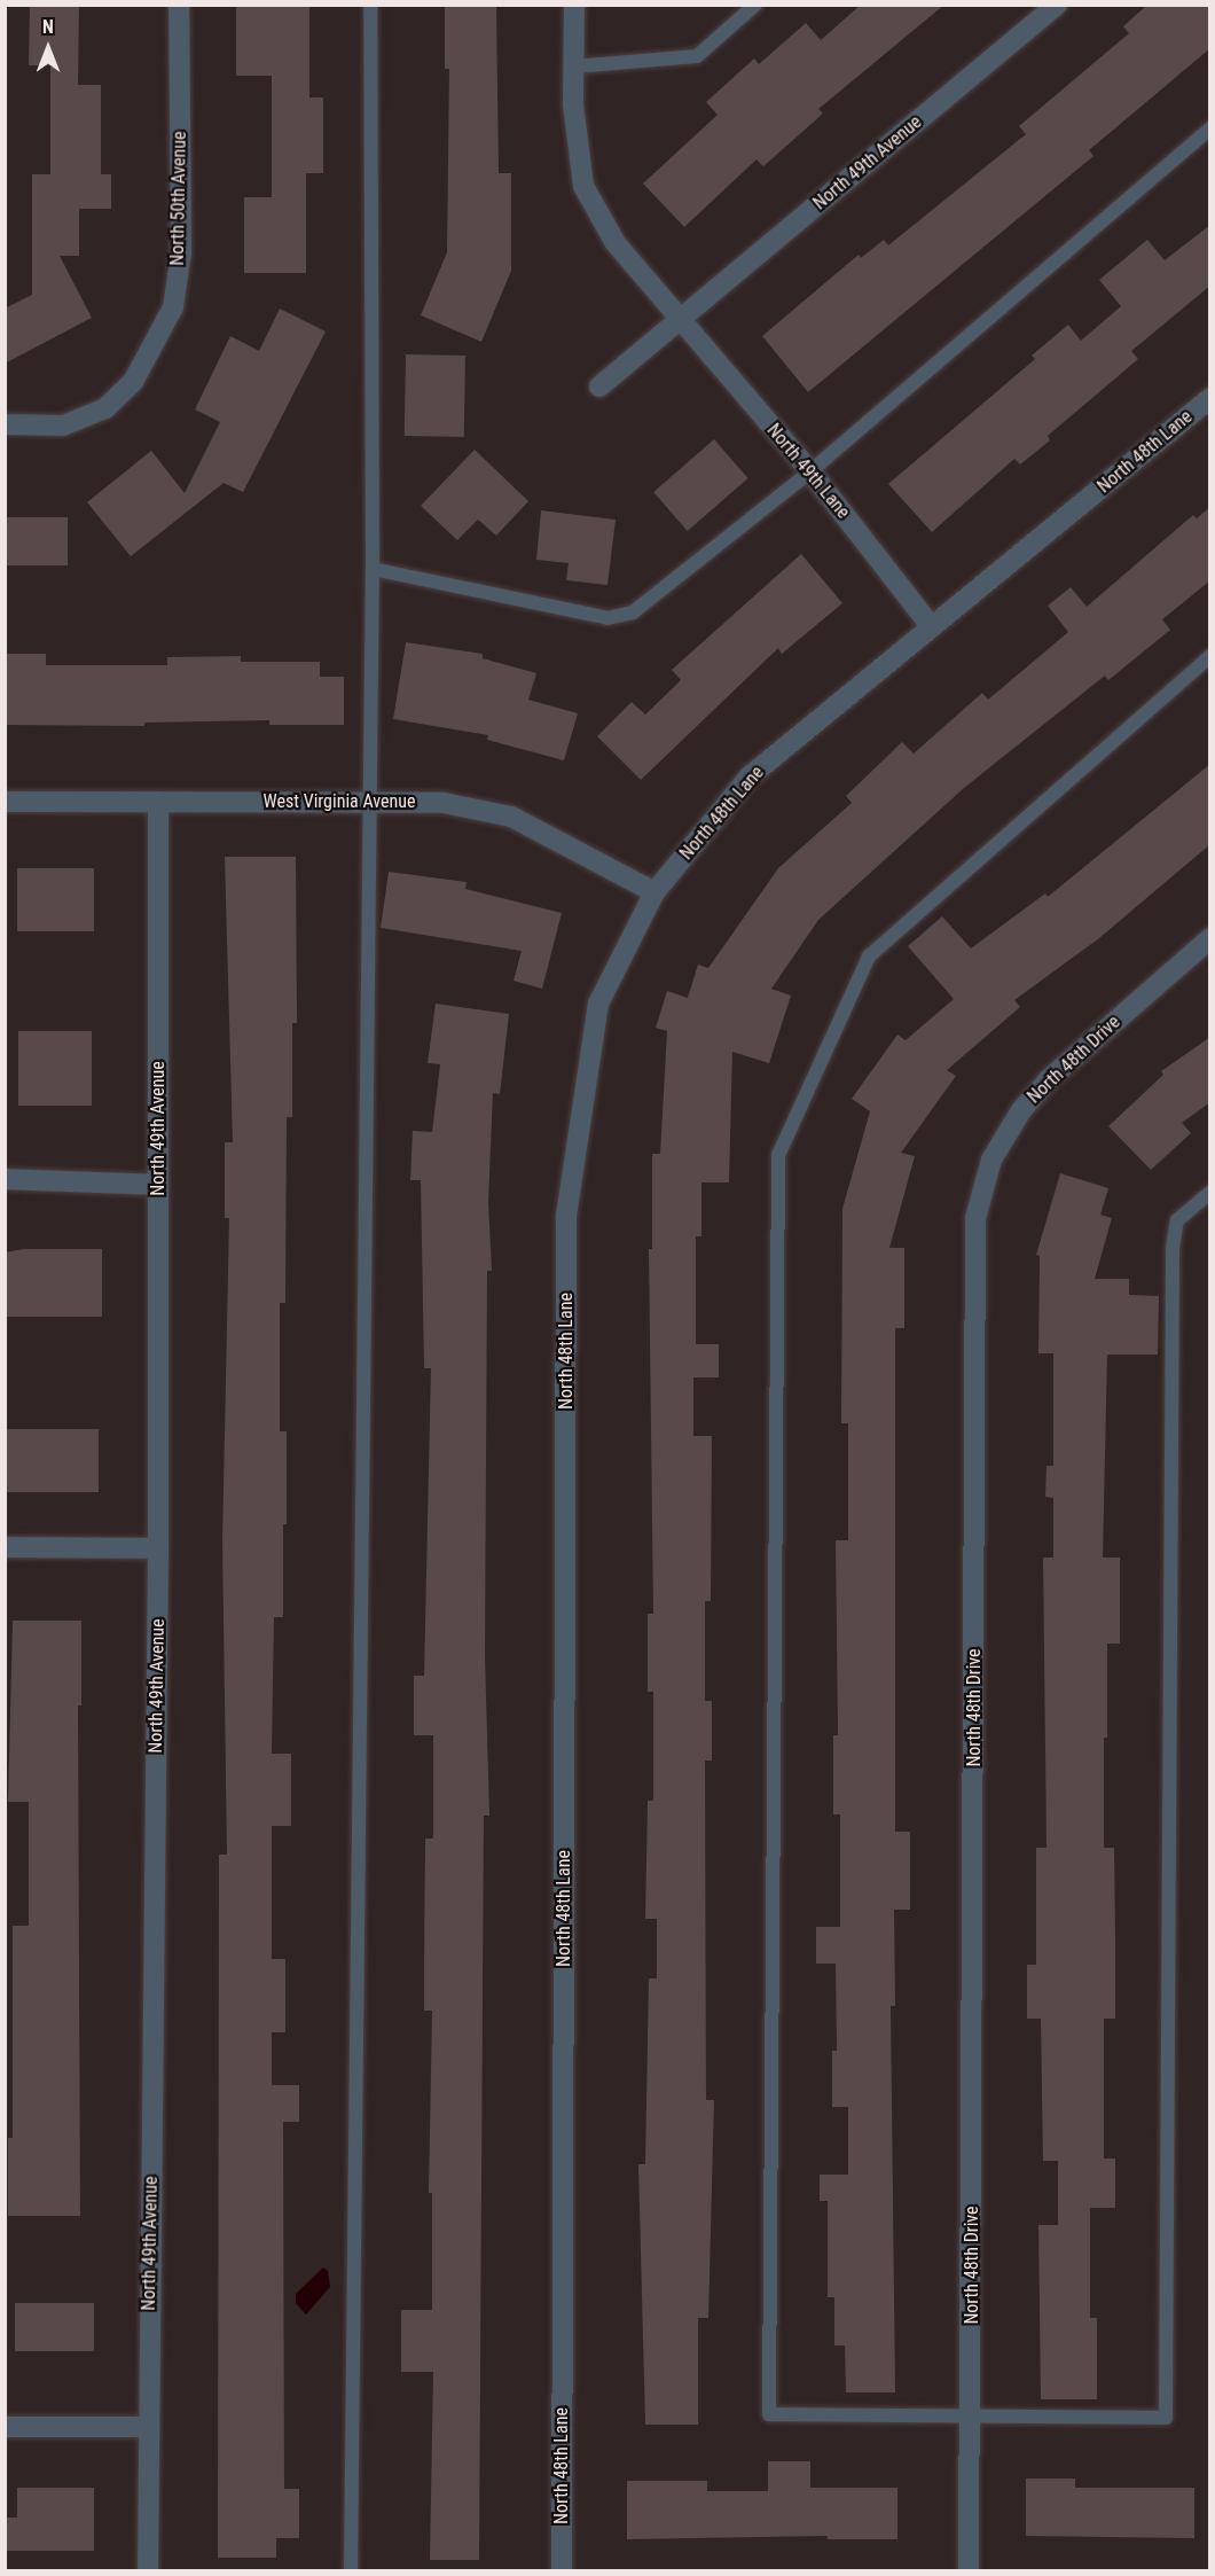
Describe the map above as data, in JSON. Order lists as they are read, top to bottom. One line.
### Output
{"streets":{"street":["North 49th Avenue","North 50th Avenue","North 48th Lane","North 49th Lane","West Virginia Avenue","North 48th Drive"]},"crossings":[["North 49th Avenue","North 49th Lane"],["North 49th Avenue","West Virginia Avenue"],["North 48th Lane","North 49th Lane"],["North 48th Lane","West Virginia Avenue"]],"north":"top"}
